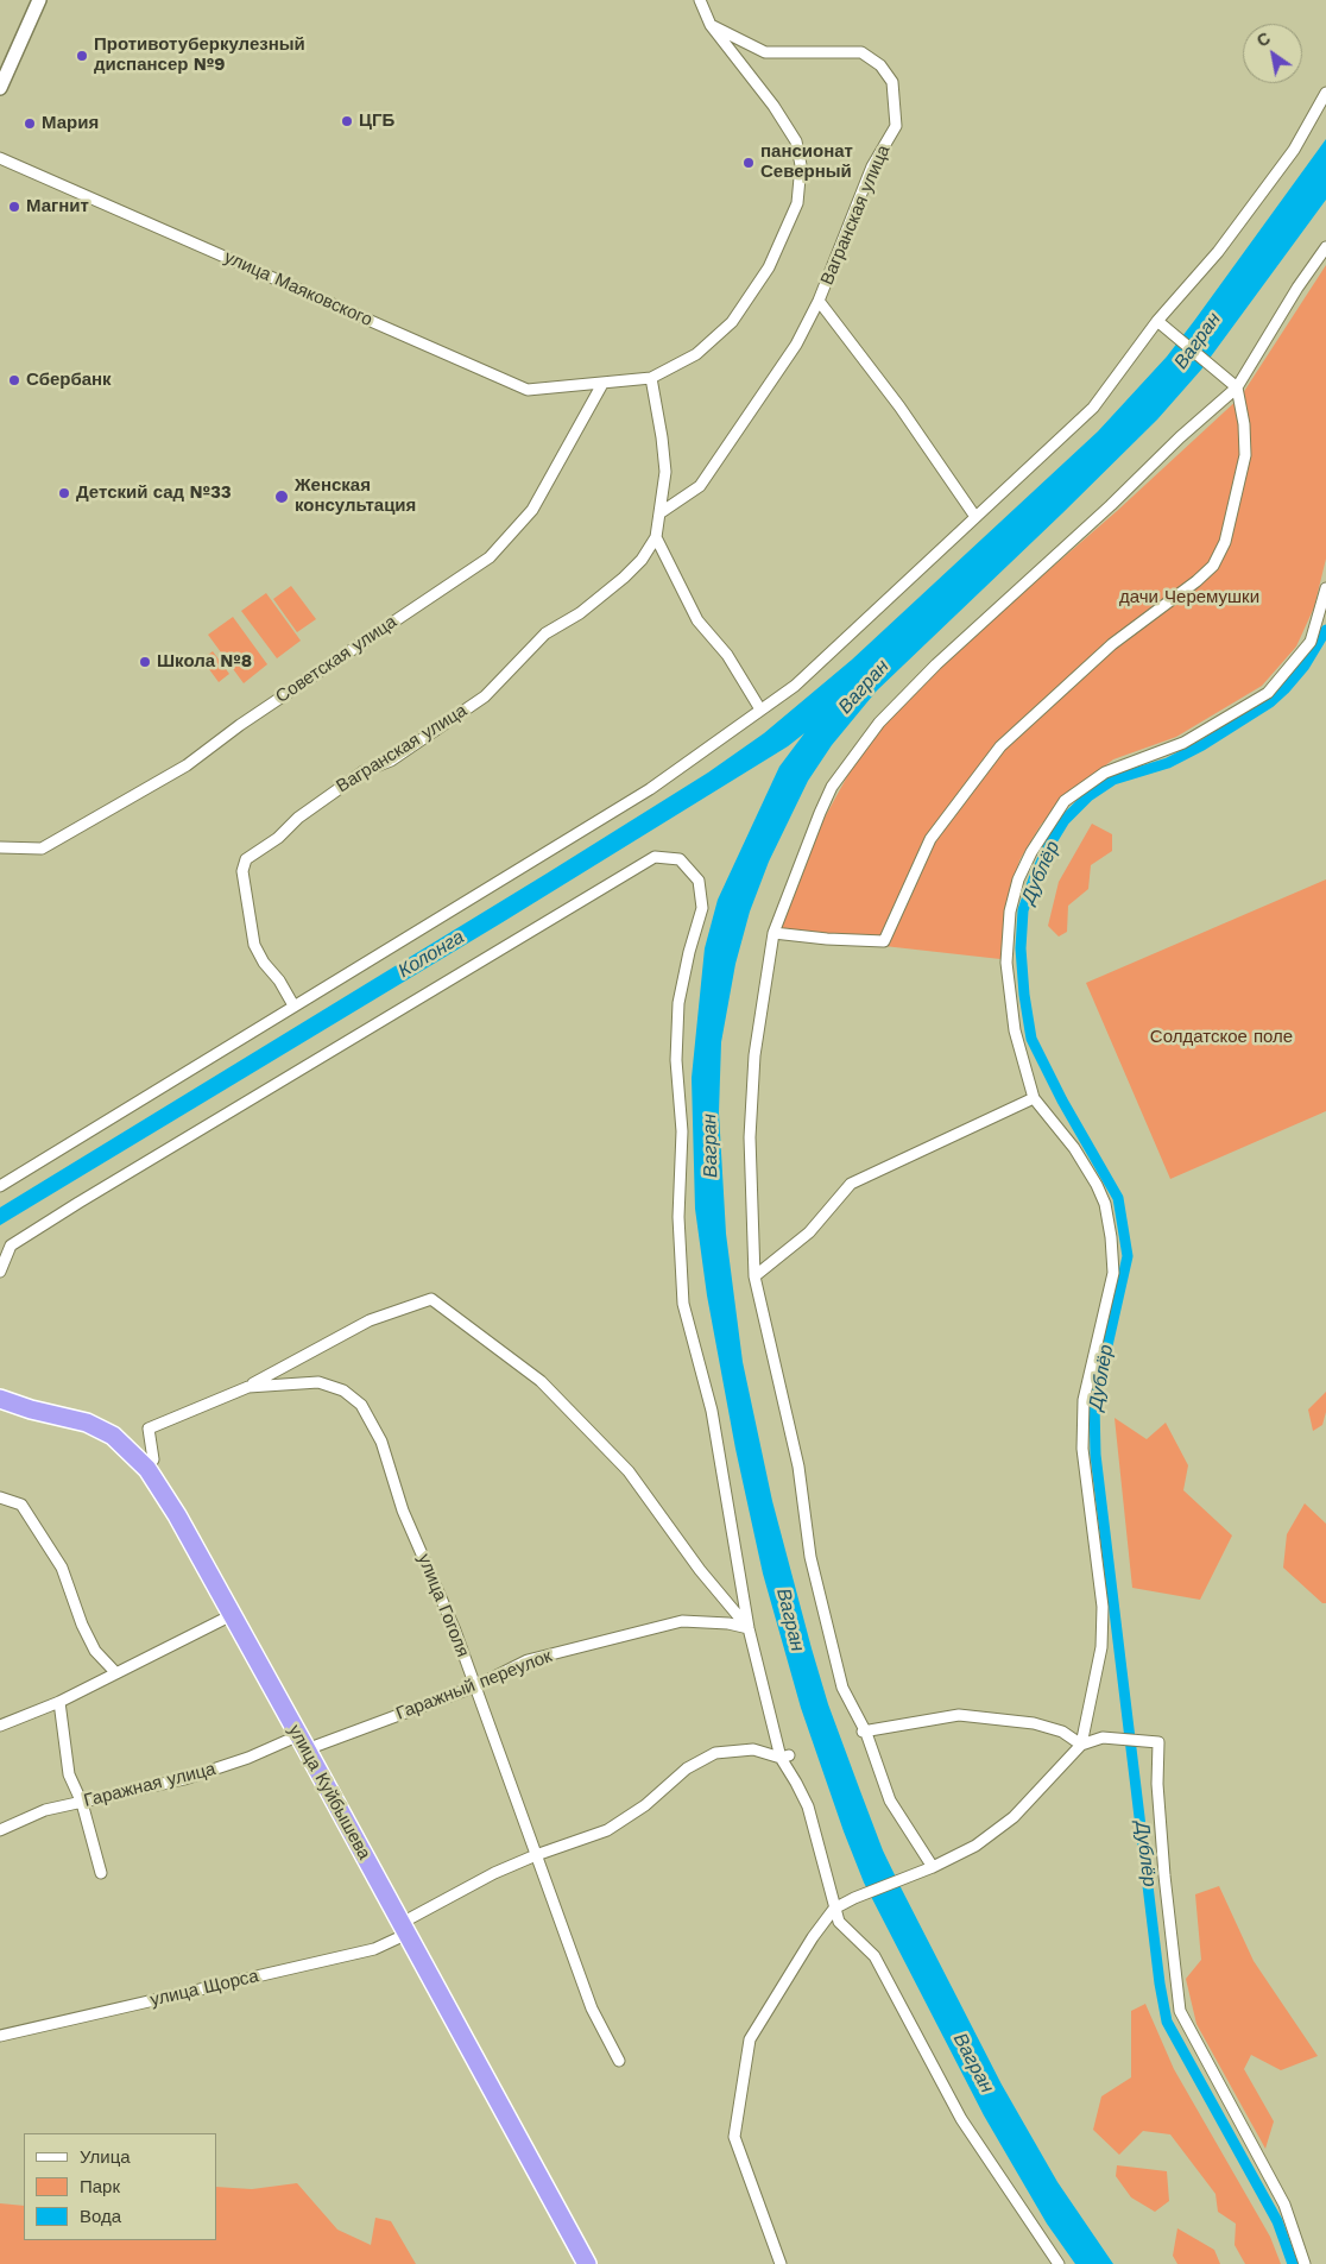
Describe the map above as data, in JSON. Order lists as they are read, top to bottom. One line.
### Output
{"streets":{"highway":["улица Куйбышева"],"street":["Вагранская улица","улица Маяковского","Советская улица","улица Гоголя","Гаражный переулок","Гаражная улица","улица Щорса"]},"crossings":[["улица Маяковского","Советская улица"],["улица Гоголя","Гаражный переулок"],["улица Гоголя","улица Куйбышева"],["улица Гоголя","улица Щорса"],["Гаражный переулок","Гаражная улица"],["Гаражный переулок","улица Куйбышева"],["Гаражная улица","улица Куйбышева"],["улица Куйбышева","улица Щорса"]],"water":["Вагран","Дублёр","Колонга"],"parks":["дачи Черемушки","Солдатское поле"],"places":["Противотуберкулезный диспансер №9","ЦГБ","Мария","пансионат Северный","Магнит","Сбербанк","Детский сад №33","Женская консультация","Школа №8"],"legend":["Улица","Парк","Вода"],"north":"top left"}
